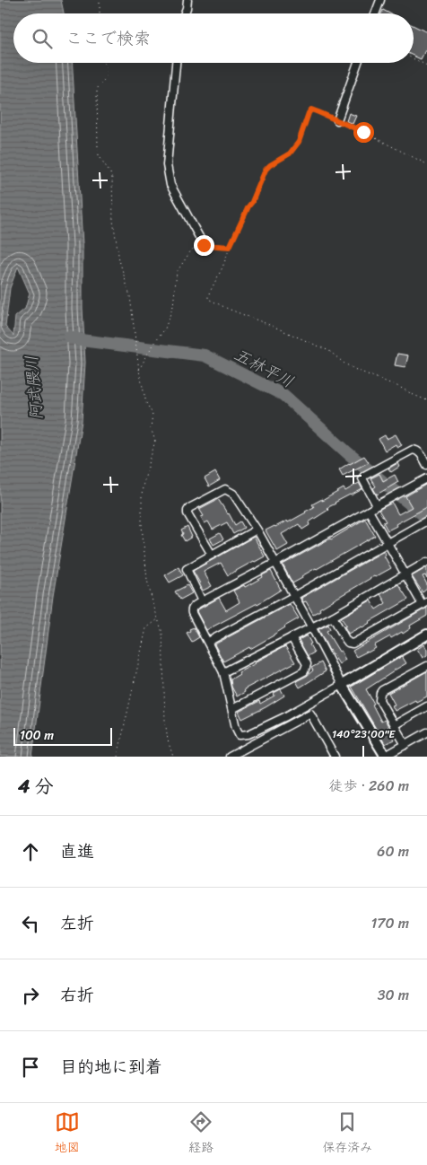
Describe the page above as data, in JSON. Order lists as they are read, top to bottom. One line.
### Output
{"water":["五林平川","阿武隈川"],"scale_bar":"100 m","page":{"search":"ここで検索","scale":"100 m","heading":["4 分","徒歩 · 260 m"],"list":[["直進","60 m"],["左折","170 m"],["右折","30 m"],"目的地に到着"],"nav":["地図","経路","保存済み"]},"coordinates":["140°23'00\"E"]}
